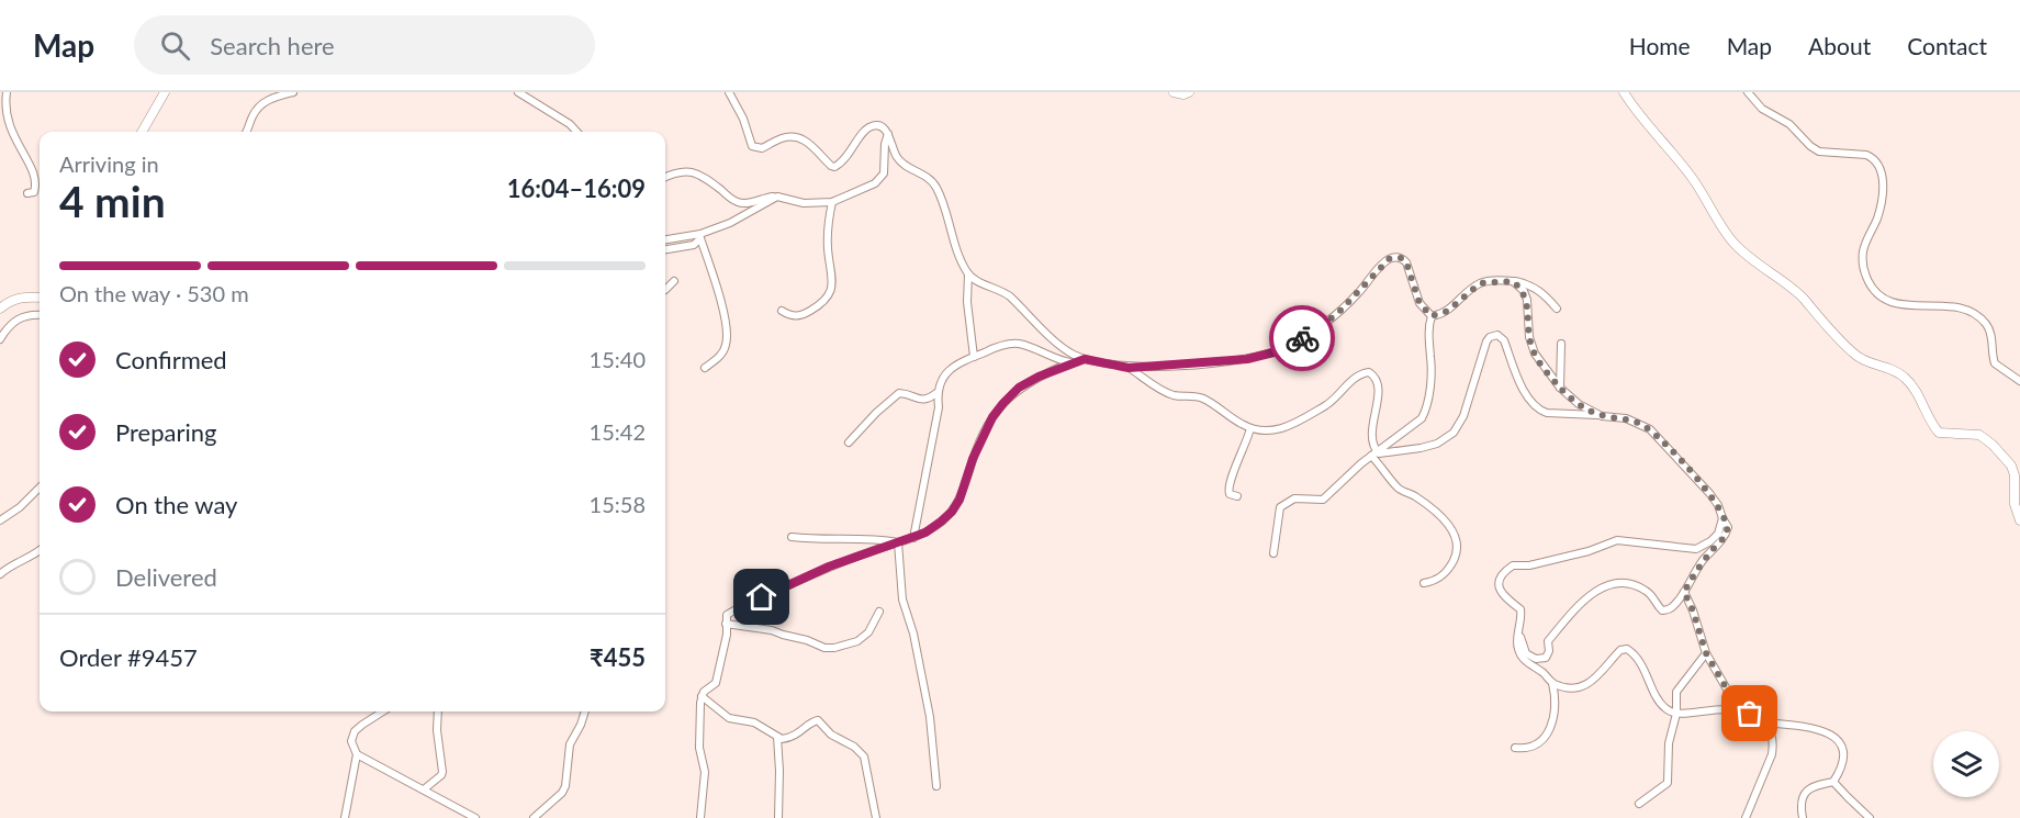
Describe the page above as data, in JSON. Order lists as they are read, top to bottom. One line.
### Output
{"page":{"header":"Map","search":"Search here","nav":["Home","Map","About","Contact"],"heading":["4 min","Arriving in","16:04–16:09"],"panel":["Order #9457","₹455"],"bar":"On the way · 530 m","list":[["Confirmed","15:40"],["Preparing","15:42"],["On the way","15:58"],"Delivered"]}}
